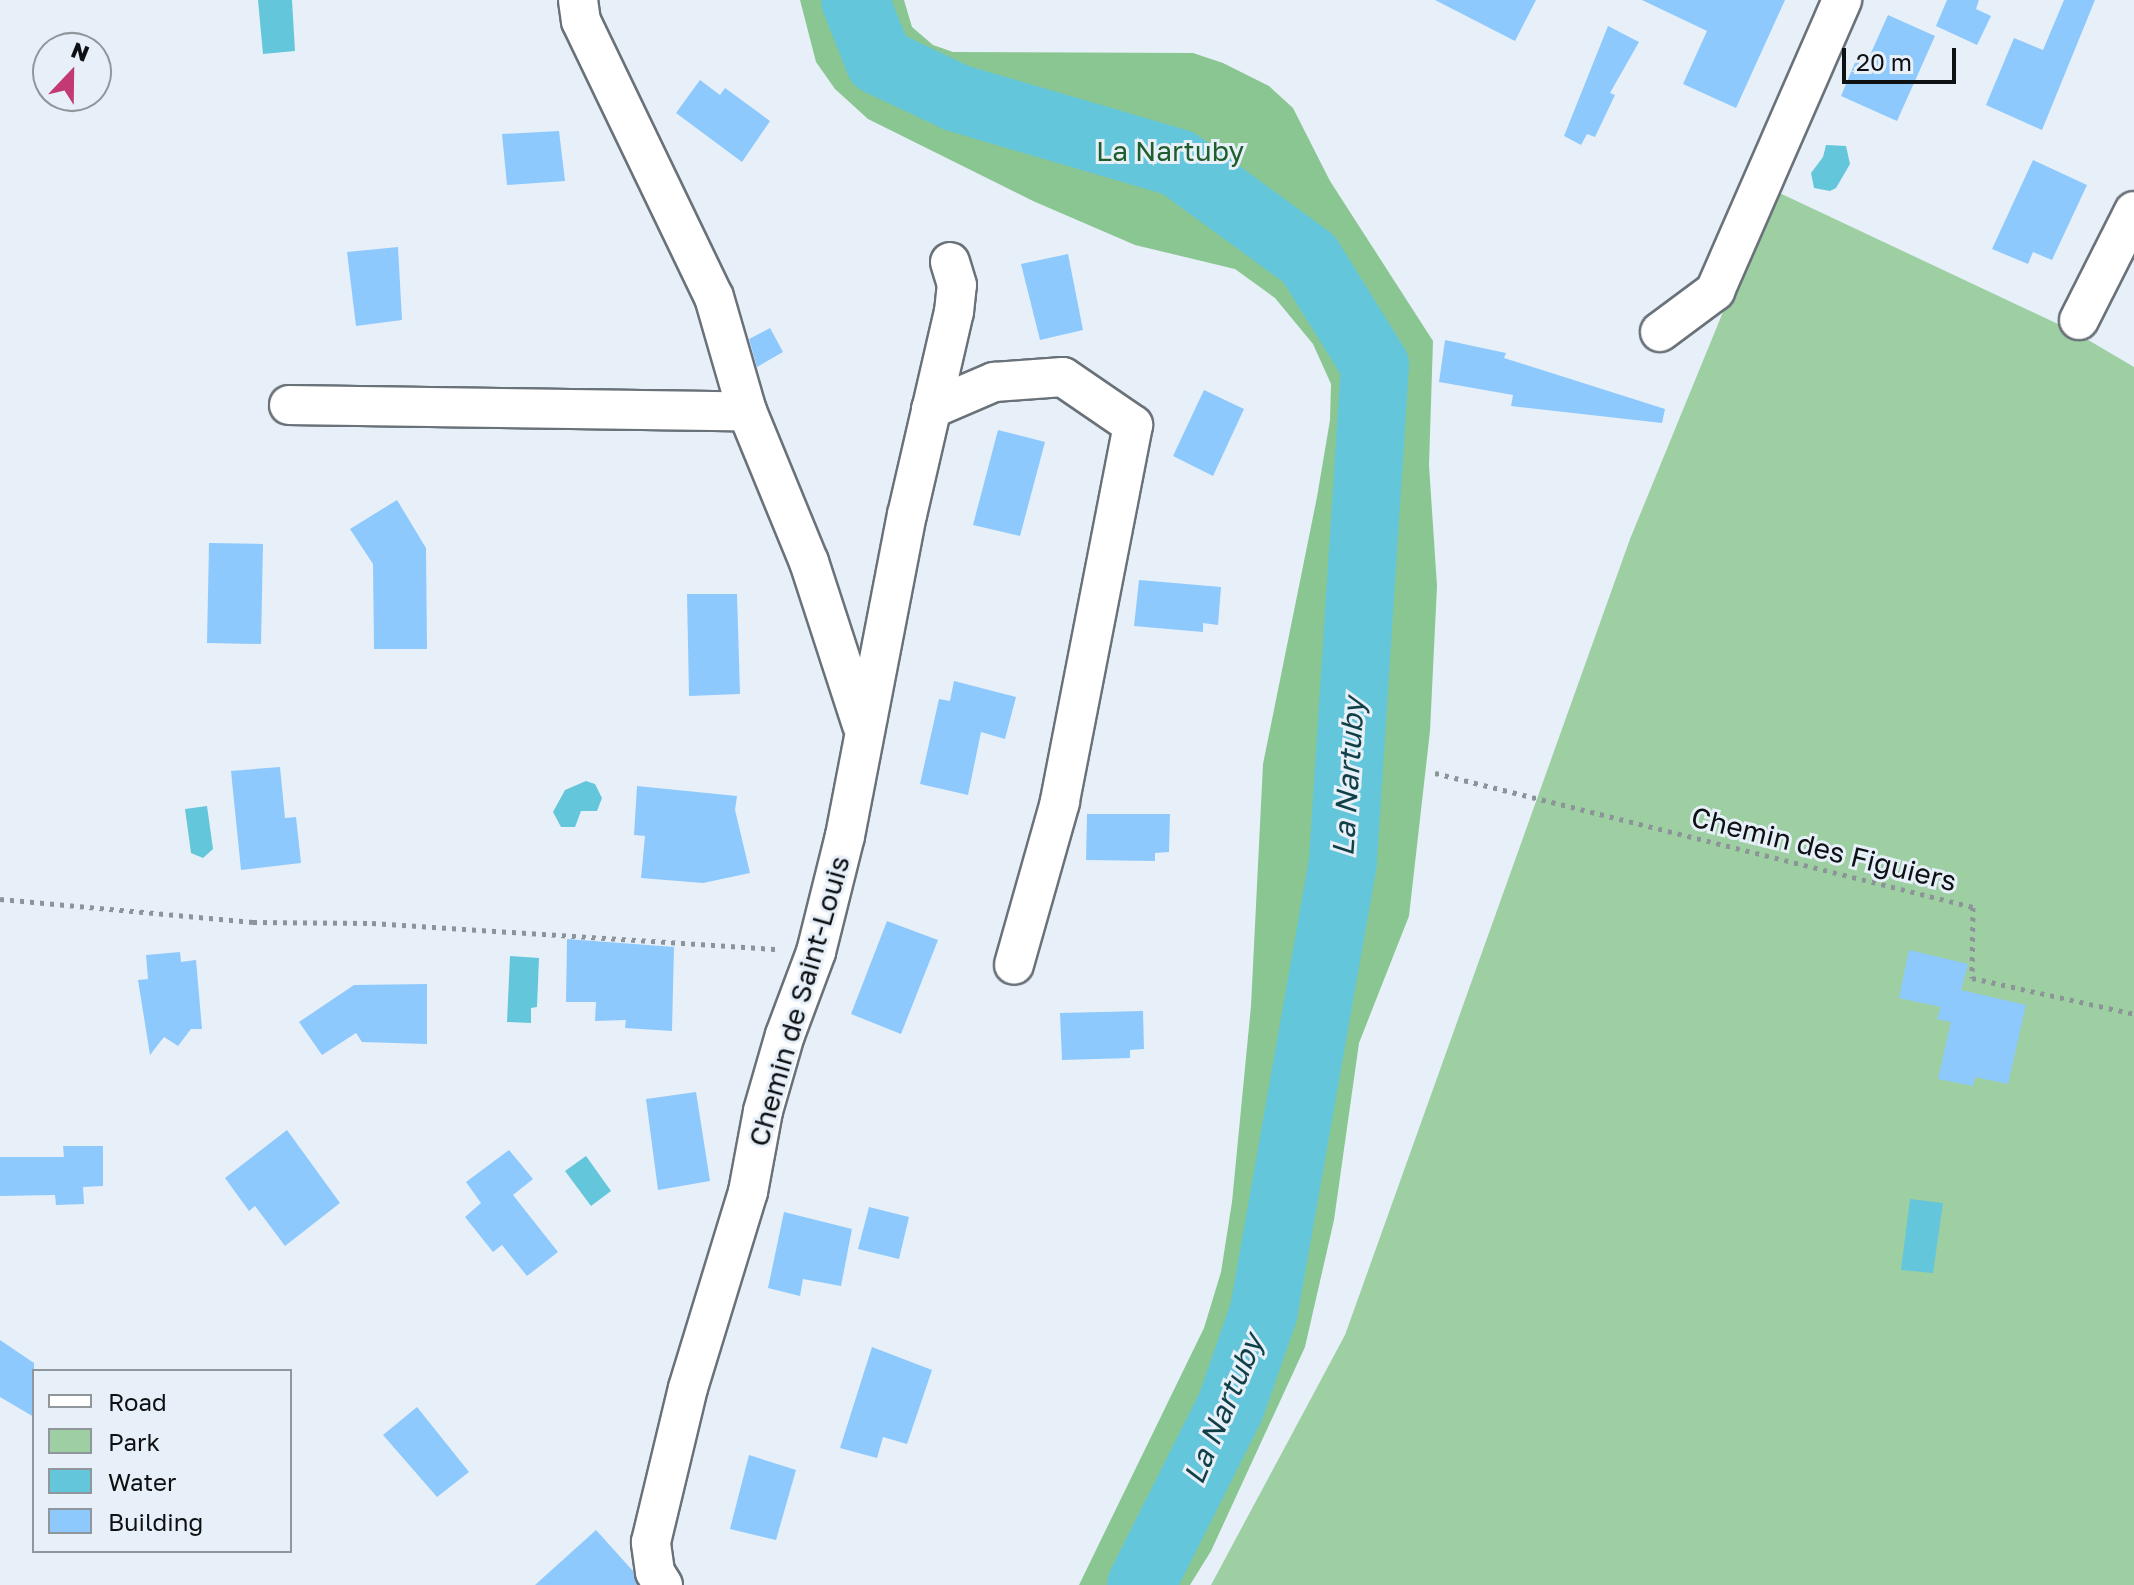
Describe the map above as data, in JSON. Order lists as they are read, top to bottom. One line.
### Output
{"streets":{"street":["Chemin de Saint-Louis"],"path":["Chemin des Figuiers"]},"water":["La Nartuby"],"parks":["La Nartuby"],"legend":["Road","Park","Water","Building"],"scale_bar":"20 m","north":"top"}
